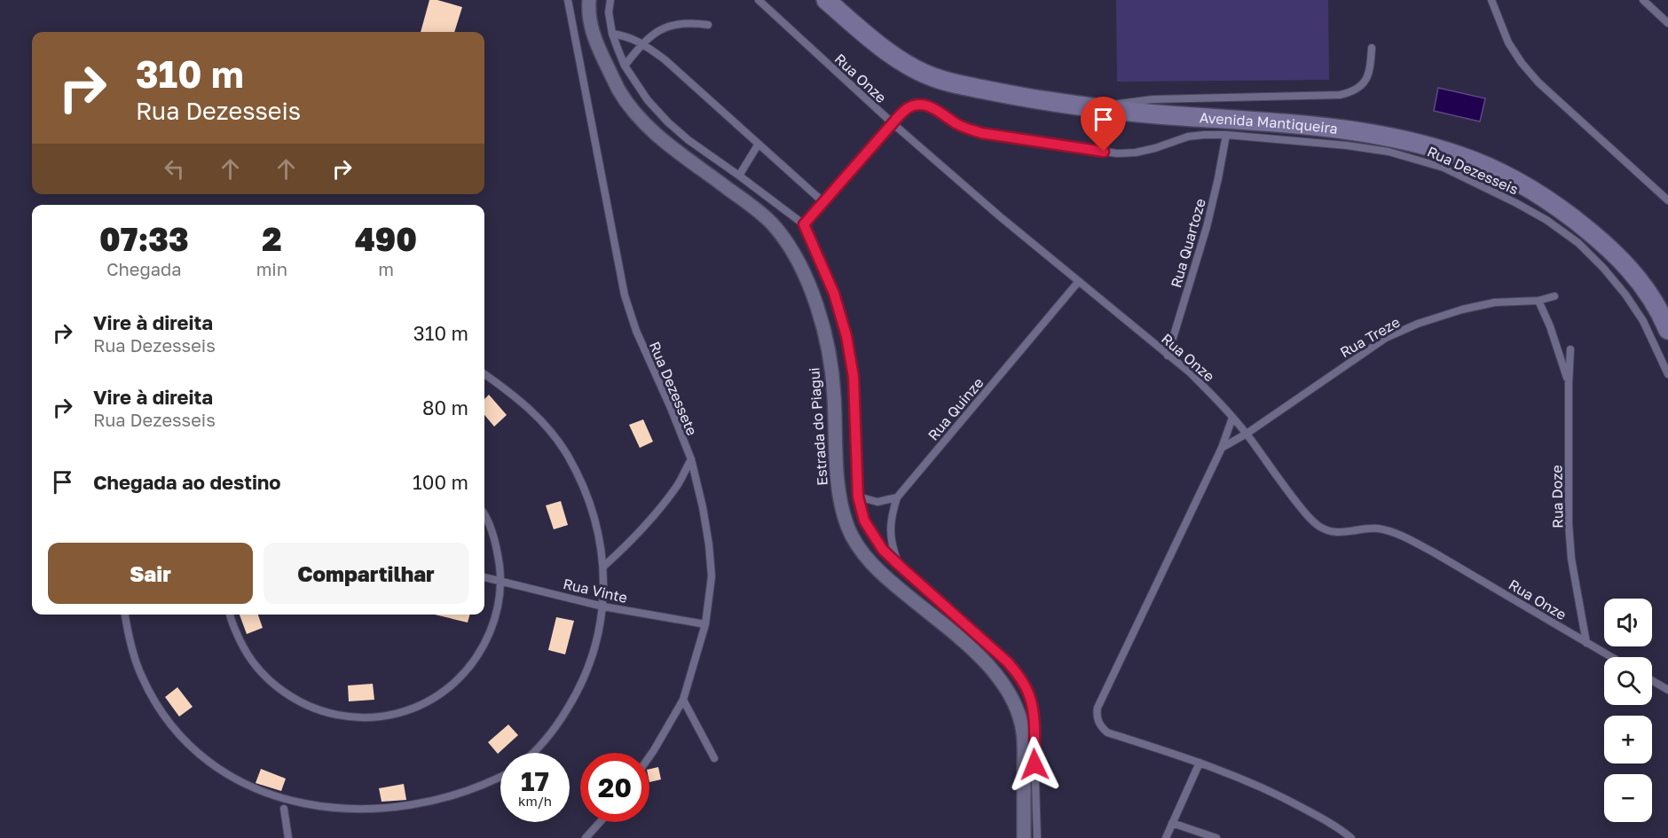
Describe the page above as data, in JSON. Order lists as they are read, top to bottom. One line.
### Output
{"streets":{"street":["Avenida Mantiqueira","Estrada do Piagui"],"lane":["Rua Onze","Rua Dezesseis","Rua Quartoze","Rua Treze","Rua Dezessete","Rua Quinze","Rua Doze","Rua Vinte"]},"crossings":[["Rua Onze","Rua Dezesseis"],["Rua Onze","Rua Quartoze"],["Rua Onze","Rua Treze"],["Rua Onze","Rua Quinze"],["Rua Onze","Rua Doze"],["Rua Dezesseis","Rua Quartoze"],["Rua Dezessete","Rua Vinte"]],"page":{"turn":["310 m","Rua Dezesseis"],"eta":["07:33","Chegada","2","min","490","m"],"list":[{"name":"Vire à direita","note":"Rua Dezesseis","value":"310 m"},{"name":"Vire à direita","note":"Rua Dezesseis","value":"80 m"},{"name":"Chegada ao destino","value":"100 m"}],"buttons":["Sair","Compartilhar"],"map_buttons":["+","−"],"speed":"17 km/h","limit":"20"}}
